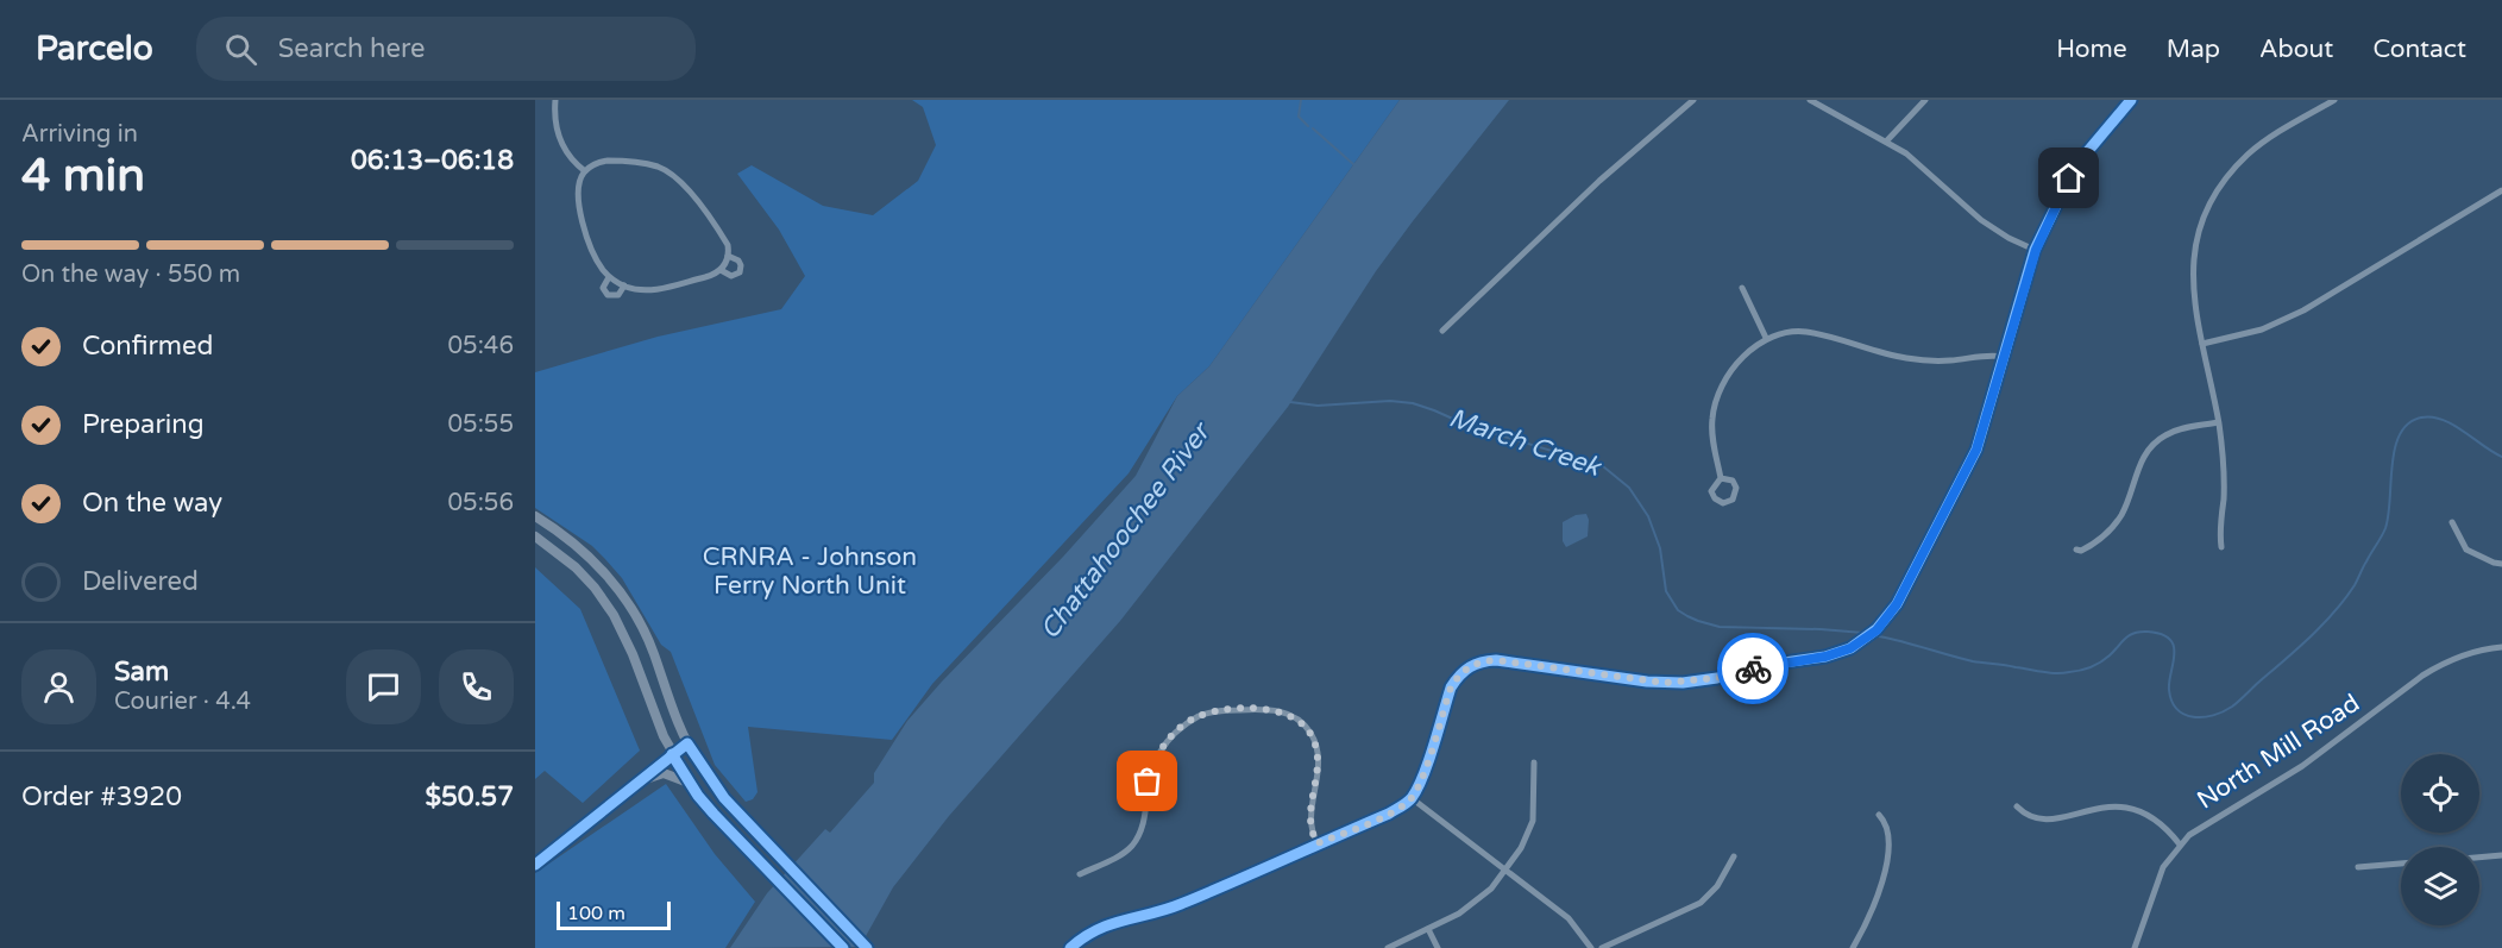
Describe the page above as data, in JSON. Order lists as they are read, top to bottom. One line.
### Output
{"streets":{"street":["North Mill Road"]},"water":["March Creek","Chattahoochee River"],"parks":["CRNRA - Johnson Ferry North Unit"],"scale_bar":"100 m","page":{"header":"Parcelo","search":"Search here","nav":["Home","Map","About","Contact"],"heading":["4 min","Arriving in","06:13–06:18"],"panel":["Sam","Courier · 4.4","Order #3920","$50.57"],"bar":"On the way · 550 m","list":[["Confirmed","05:46"],["Preparing","05:55"],["On the way","05:56"],"Delivered"],"scale":"100 m"}}
